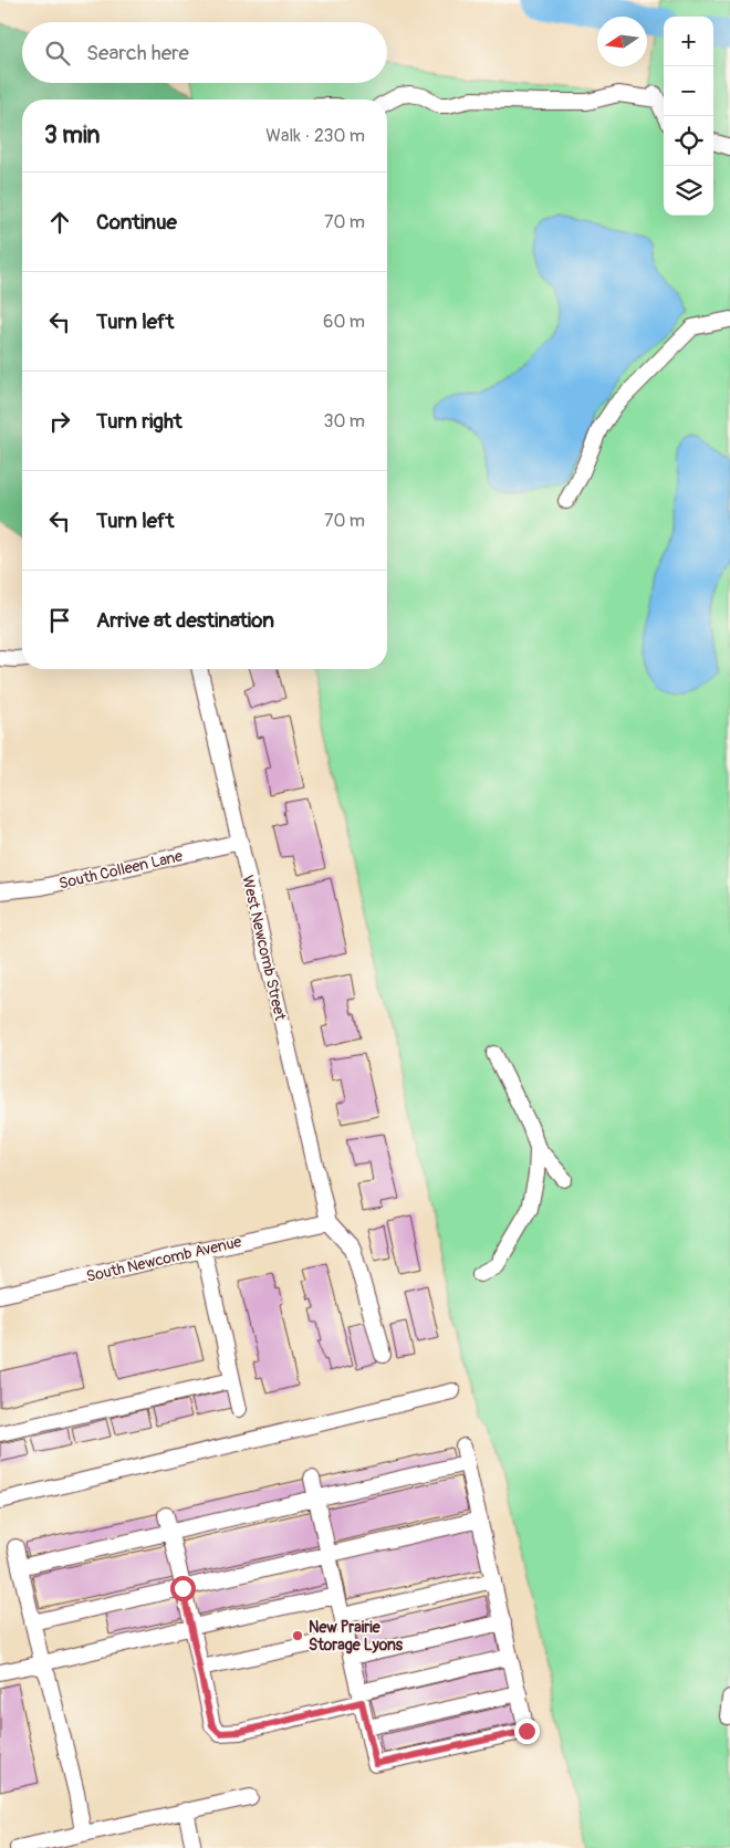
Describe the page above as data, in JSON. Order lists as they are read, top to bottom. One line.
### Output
{"streets":{"street":["South Colleen Lane","West Newcomb Street","South Newcomb Avenue"]},"crossings":[["South Colleen Lane","West Newcomb Street"],["West Newcomb Street","South Newcomb Avenue"]],"places":["New Prairie Storage Lyons"],"north":"left","page":{"map_buttons":["+","−"],"search":"Search here","heading":["3 min","Walk · 230 m"],"list":[["Continue","70 m"],["Turn left","60 m"],["Turn right","30 m"],["Turn left","70 m"],"Arrive at destination"]}}
